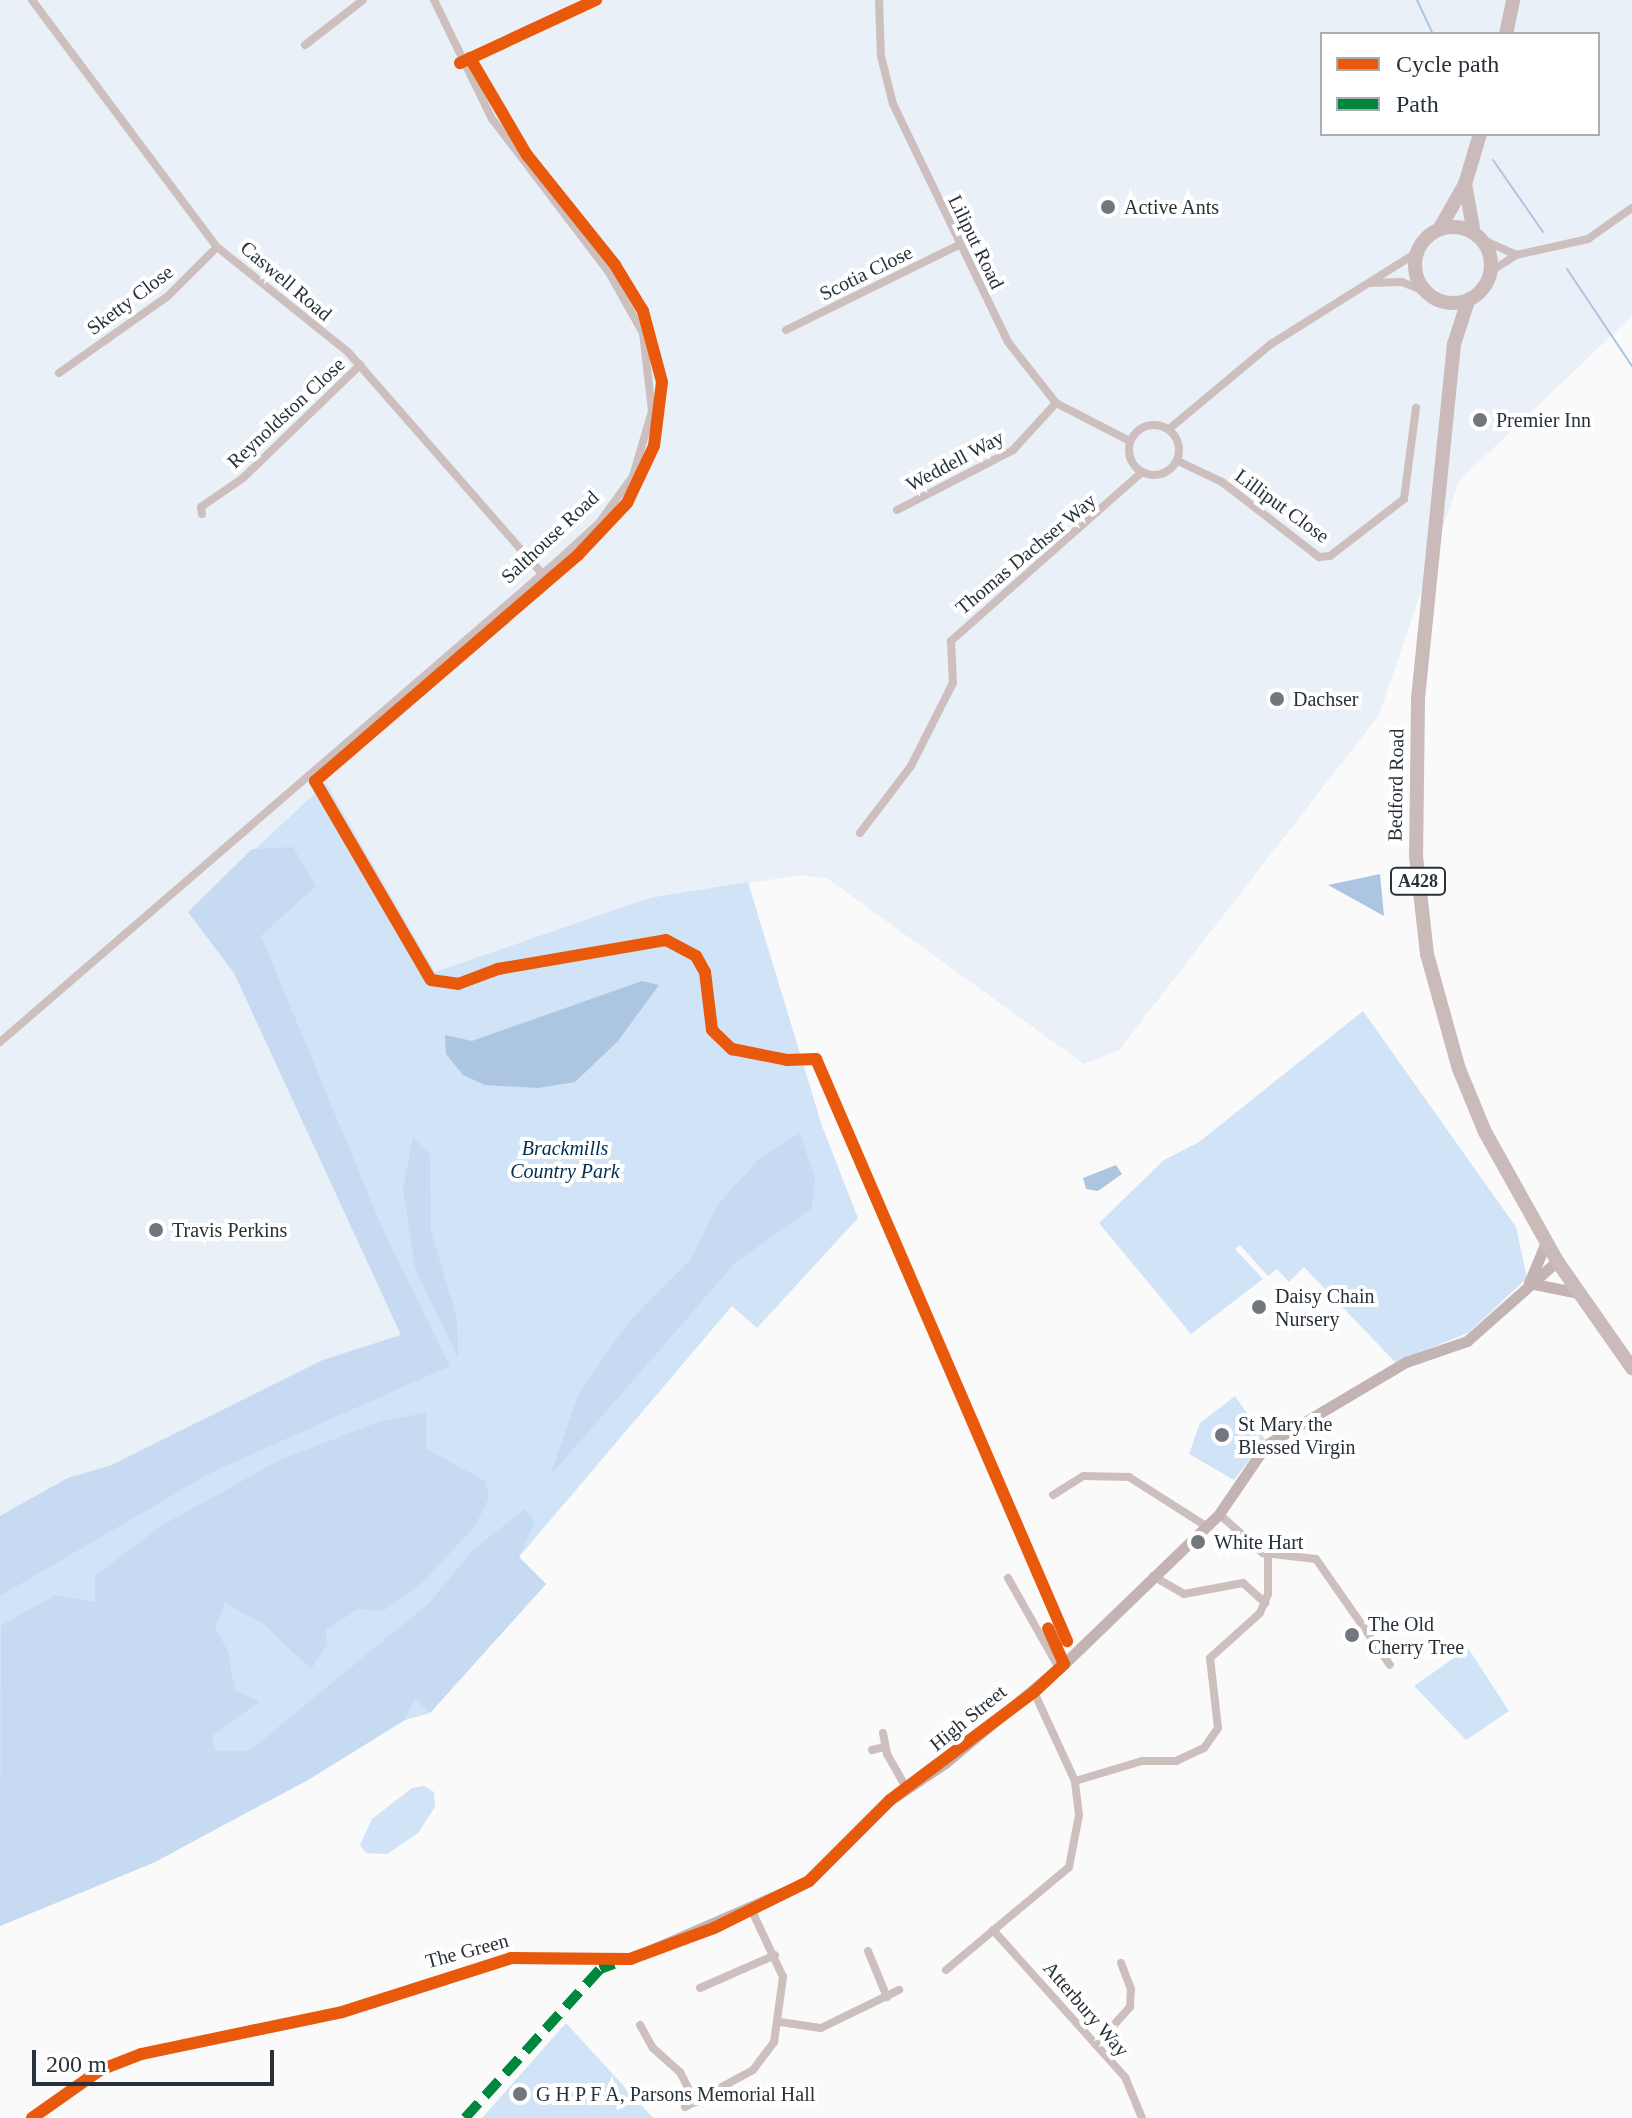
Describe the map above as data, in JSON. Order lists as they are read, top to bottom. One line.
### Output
{"streets":{"highway":["Bedford Road","A428"],"street":["Liliput Road","Scotia Close","Caswell Road","Sketty Close","Reynoldston Close","Weddell Way","Lilliput Close","Salthouse Road","Thomas Dachser Way","High Street","The Green","Atterbury Way"]},"crossings":[["Liliput Road","Scotia Close"],["Liliput Road","Weddell Way"],["Liliput Road","Lilliput Close"],["Liliput Road","Thomas Dachser Way"],["Caswell Road","Sketty Close"],["Caswell Road","Reynoldston Close"],["Caswell Road","Salthouse Road"],["Lilliput Close","Thomas Dachser Way"],["Bedford Road","High Street"],["High Street","The Green"]],"parks":["Brackmills Country Park"],"places":["Active Ants","Premier Inn","Dachser","Travis Perkins","Daisy Chain Nursery","St Mary the Blessed Virgin","White Hart","The Old Cherry Tree","G H P F A, Parsons Memorial Hall"],"legend":["Cycle path","Path"],"scale_bar":"200 m"}
